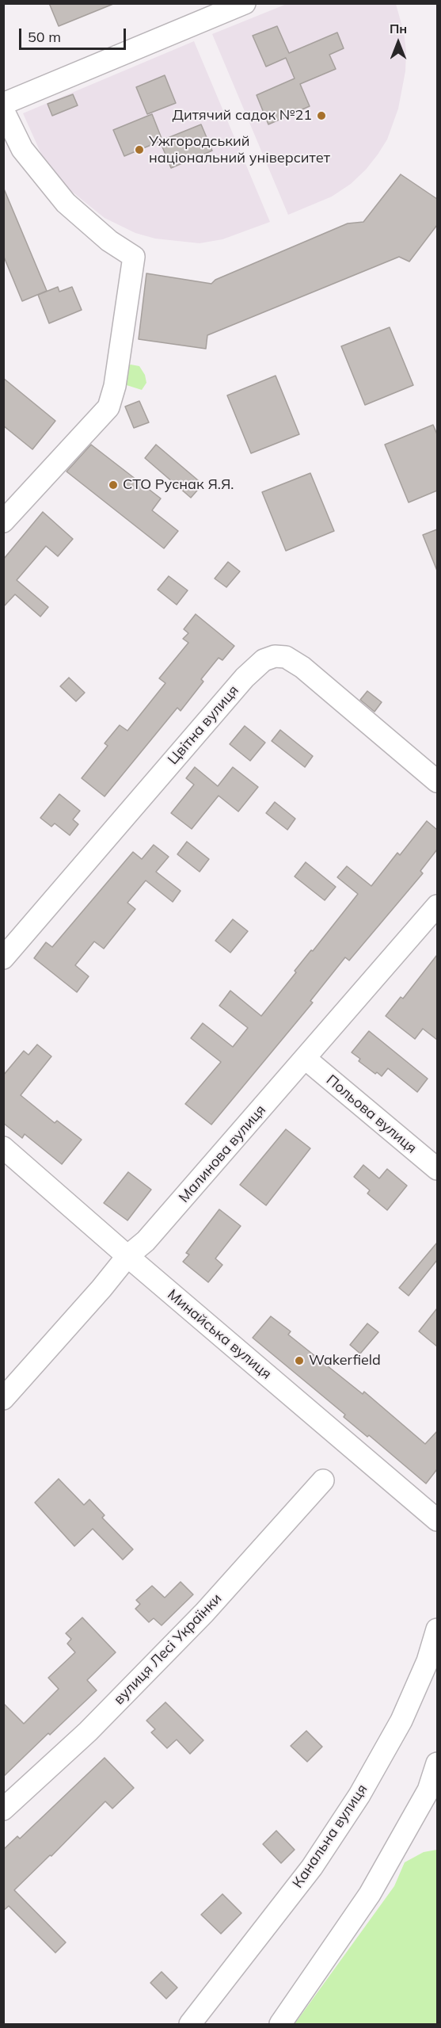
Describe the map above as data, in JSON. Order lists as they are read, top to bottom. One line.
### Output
{"streets":{"street":["Цвітна вулиця","Польова вулиця","Малинова вулиця","Минайська вулиця","вулиця Лесі Українки","Канальна вулиця"]},"crossings":[["Польова вулиця","Малинова вулиця"],["Малинова вулиця","Минайська вулиця"]],"places":["Дитячий садок №21","Ужгородський національний університет","СТО Руснак Я.Я.","Wakerfield"],"scale_bar":"50 m","north":"top"}
